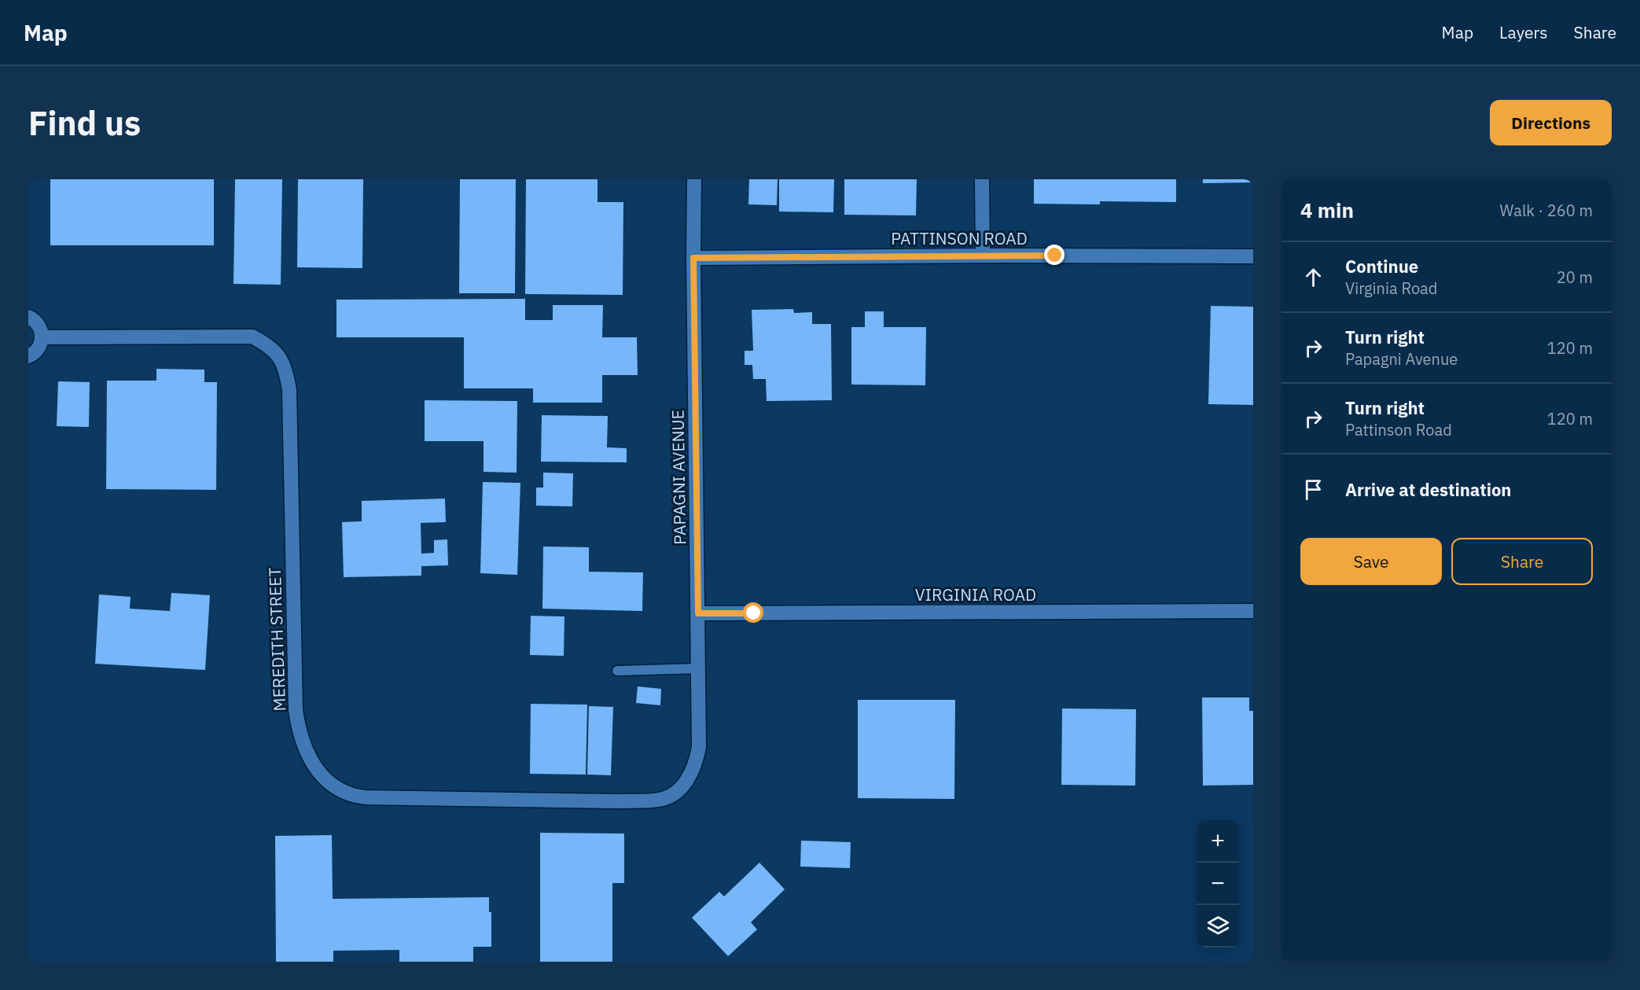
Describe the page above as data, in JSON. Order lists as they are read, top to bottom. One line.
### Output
{"streets":{"street":["PATTINSON ROAD","PAPAGNI AVENUE","VIRGINIA ROAD","MEREDITH STREET"]},"crossings":[["PATTINSON ROAD","PAPAGNI AVENUE"],["PAPAGNI AVENUE","VIRGINIA ROAD"],["PAPAGNI AVENUE","MEREDITH STREET"]],"page":{"header":"Map","nav":["Map","Layers","Share"],"buttons":["Directions",["Save","Share"]],"title":"Find us","heading":["4 min","Walk · 260 m"],"list":[["Continue","Virginia Road","20 m"],["Turn right","Papagni Avenue","120 m"],["Turn right","Pattinson Road","120 m"],"Arrive at destination"],"map_buttons":["+","−"]}}
